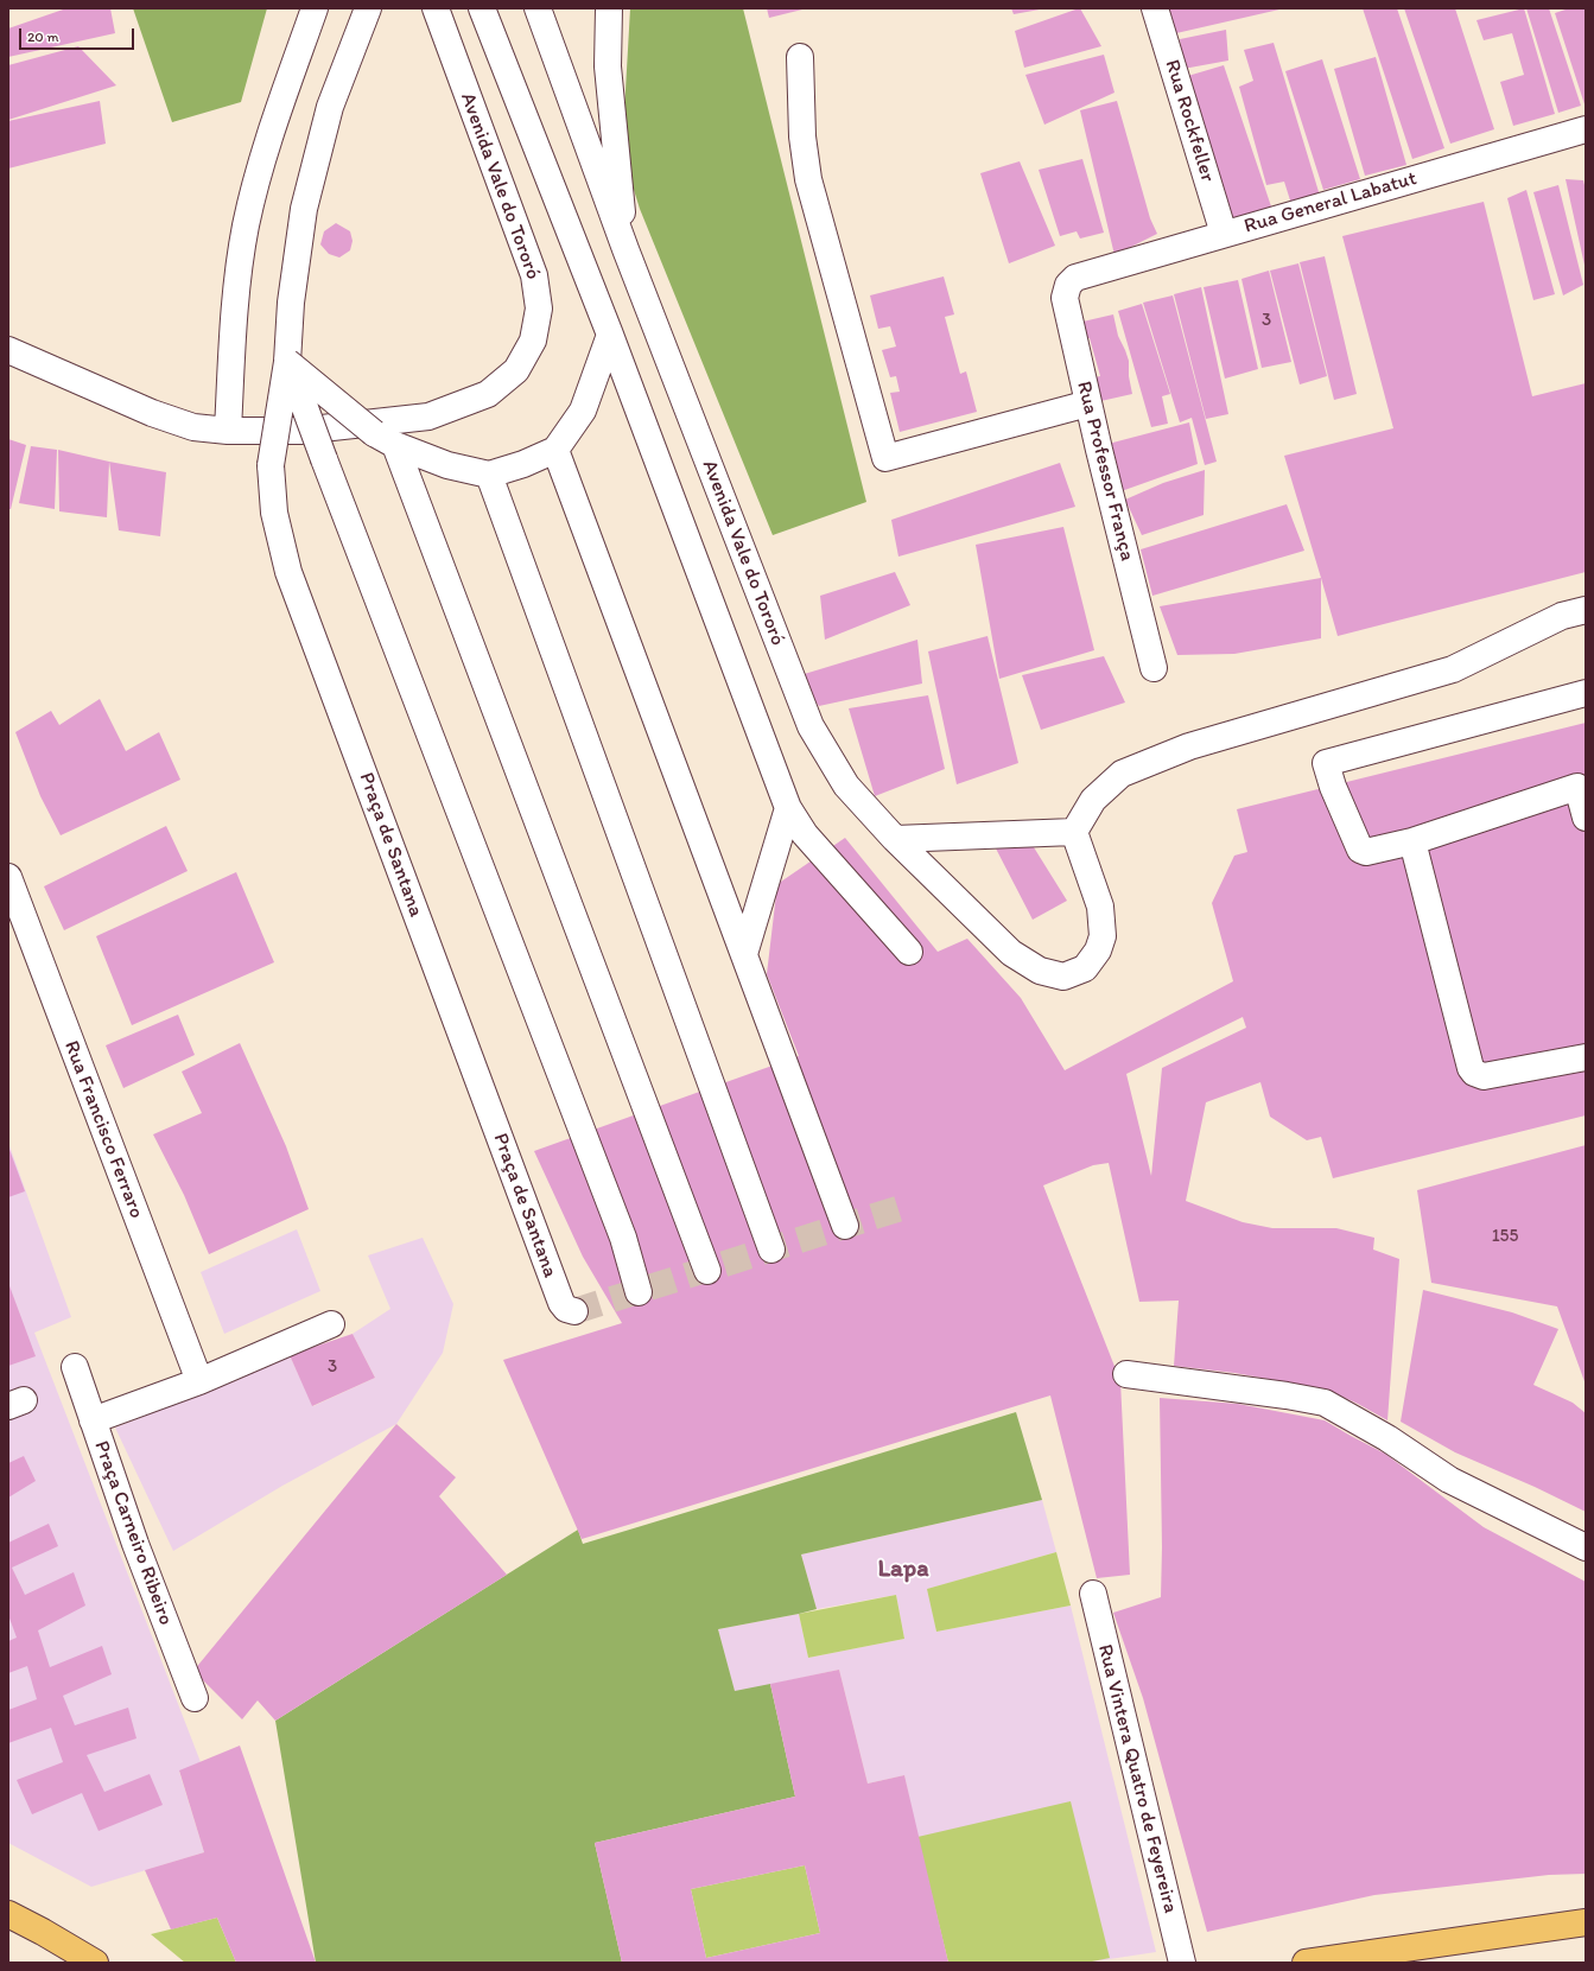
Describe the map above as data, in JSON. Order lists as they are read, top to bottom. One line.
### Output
{"streets":{"street":["Rua Rockfeller","Avenida Vale do Tororó","Rua General Labatut","Rua Professor França","Praça de Santana","Rua Francisco Ferraro","Praça Carneiro Ribeiro","Rua Vintera Quatro de Feyereira"]},"crossings":[["Rua Rockfeller","Rua General Labatut"],["Rua General Labatut","Rua Professor França"]],"districts":["Lapa"],"house_numbers":["3","155","3"],"scale_bar":"20 m"}
